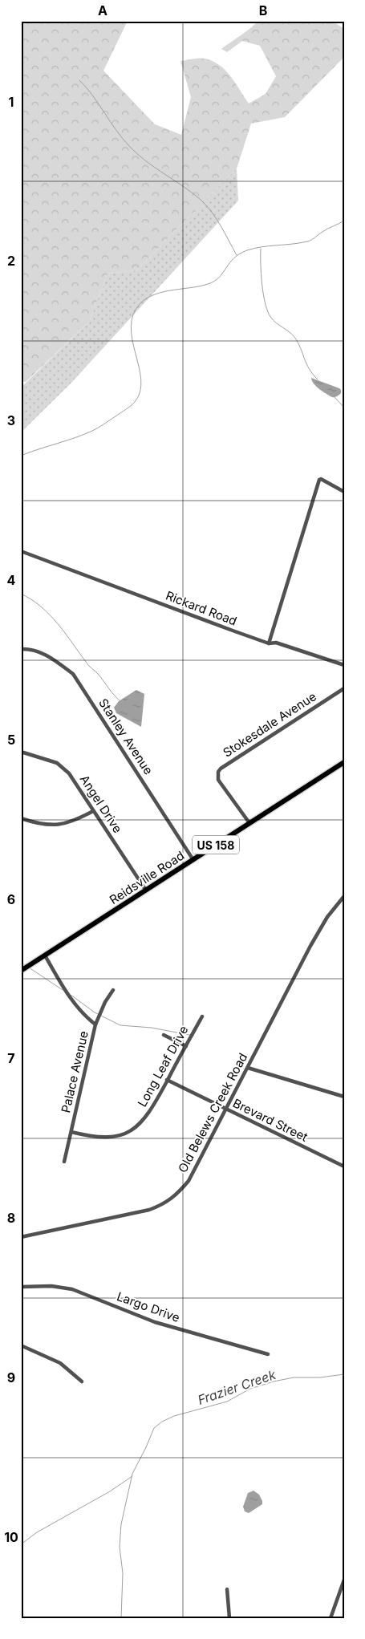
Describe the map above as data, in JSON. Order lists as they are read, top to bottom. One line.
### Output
{"streets":{"highway":["US 158","Reidsville Road"],"street":["Rickard Road","Stokesdale Avenue","Stanley Avenue","Angel Drive","Long Leaf Drive","Palace Avenue","Old Belews Creek Road","Brevard Street","Largo Drive"]},"crossings":[["Stokesdale Avenue","Reidsville Road"],["Stanley Avenue","Reidsville Road"],["Angel Drive","Reidsville Road"],["Long Leaf Drive","Palace Avenue"],["Long Leaf Drive","Brevard Street"],["Old Belews Creek Road","Brevard Street"]],"water":["Frazier Creek"],"grid":{"columns":["A","B"],"rows":["1","2","3","4","5","6","7","8","9","10"]}}
